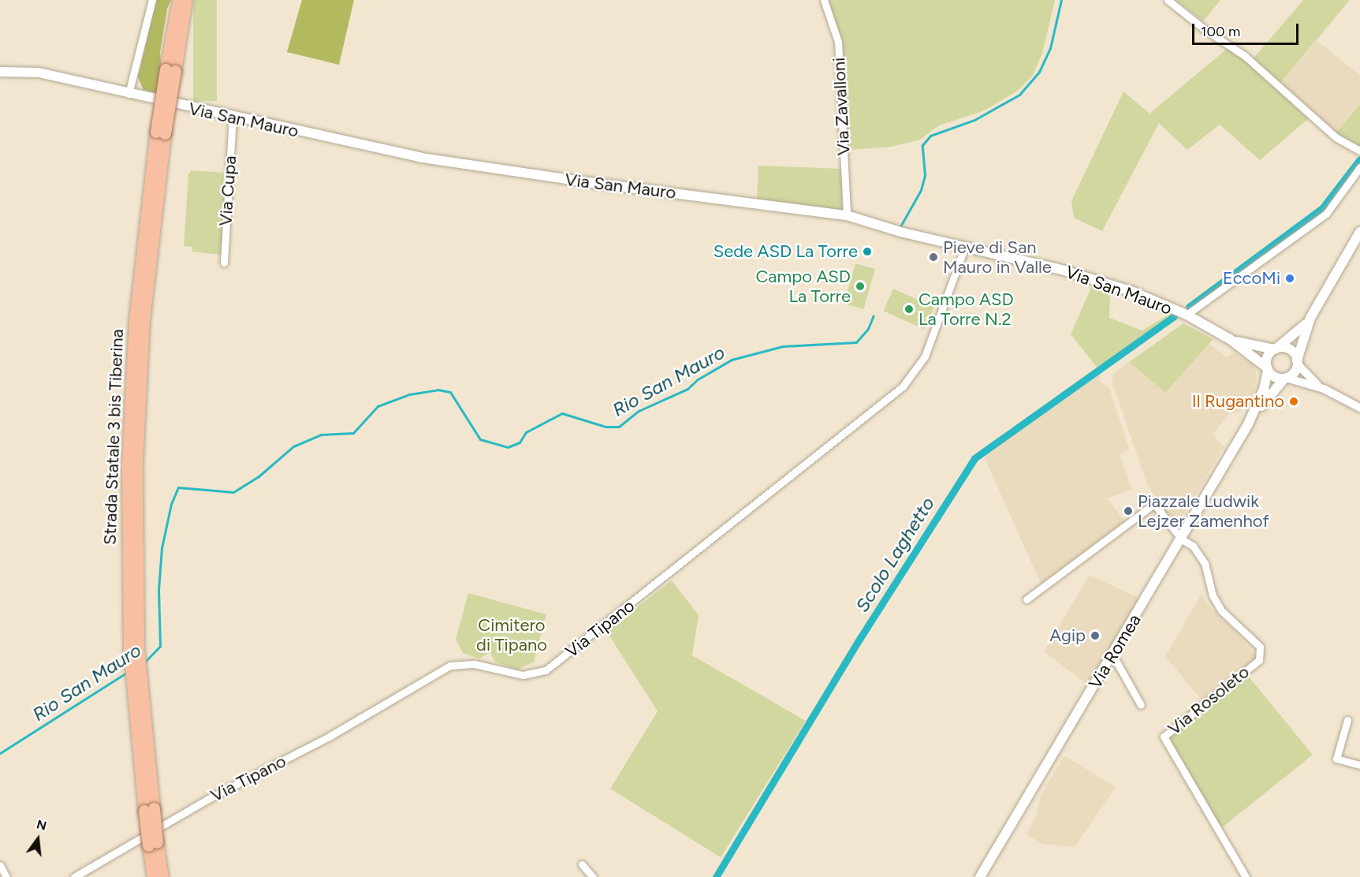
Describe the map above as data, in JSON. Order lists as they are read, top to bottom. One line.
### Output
{"streets":{"highway":["Strada Statale 3 bis Tiberina"],"main road":["Via San Mauro","Via Romea"],"street":["Via Zavalloni","Via Cupa","Via Tipano","Via Rosoleto"]},"crossings":[["Via Zavalloni","Via San Mauro"],["Via San Mauro","Via Cupa"],["Via San Mauro","Via Tipano"],["Via San Mauro","Via Romea"],["Via Romea","Via Rosoleto"]],"water":["Rio San Mauro","Scolo Laghetto"],"parks":["Cimitero di Tipano"],"places":["Sede ASD La Torre","Pieve di San Mauro in Valle","EccoMi","Campo ASD La Torre","Campo ASD La Torre N.2","Il Rugantino","Piazzale Ludwik Lejzer Zamenhof","Agip"],"scale_bar":"100 m","north":"top"}
